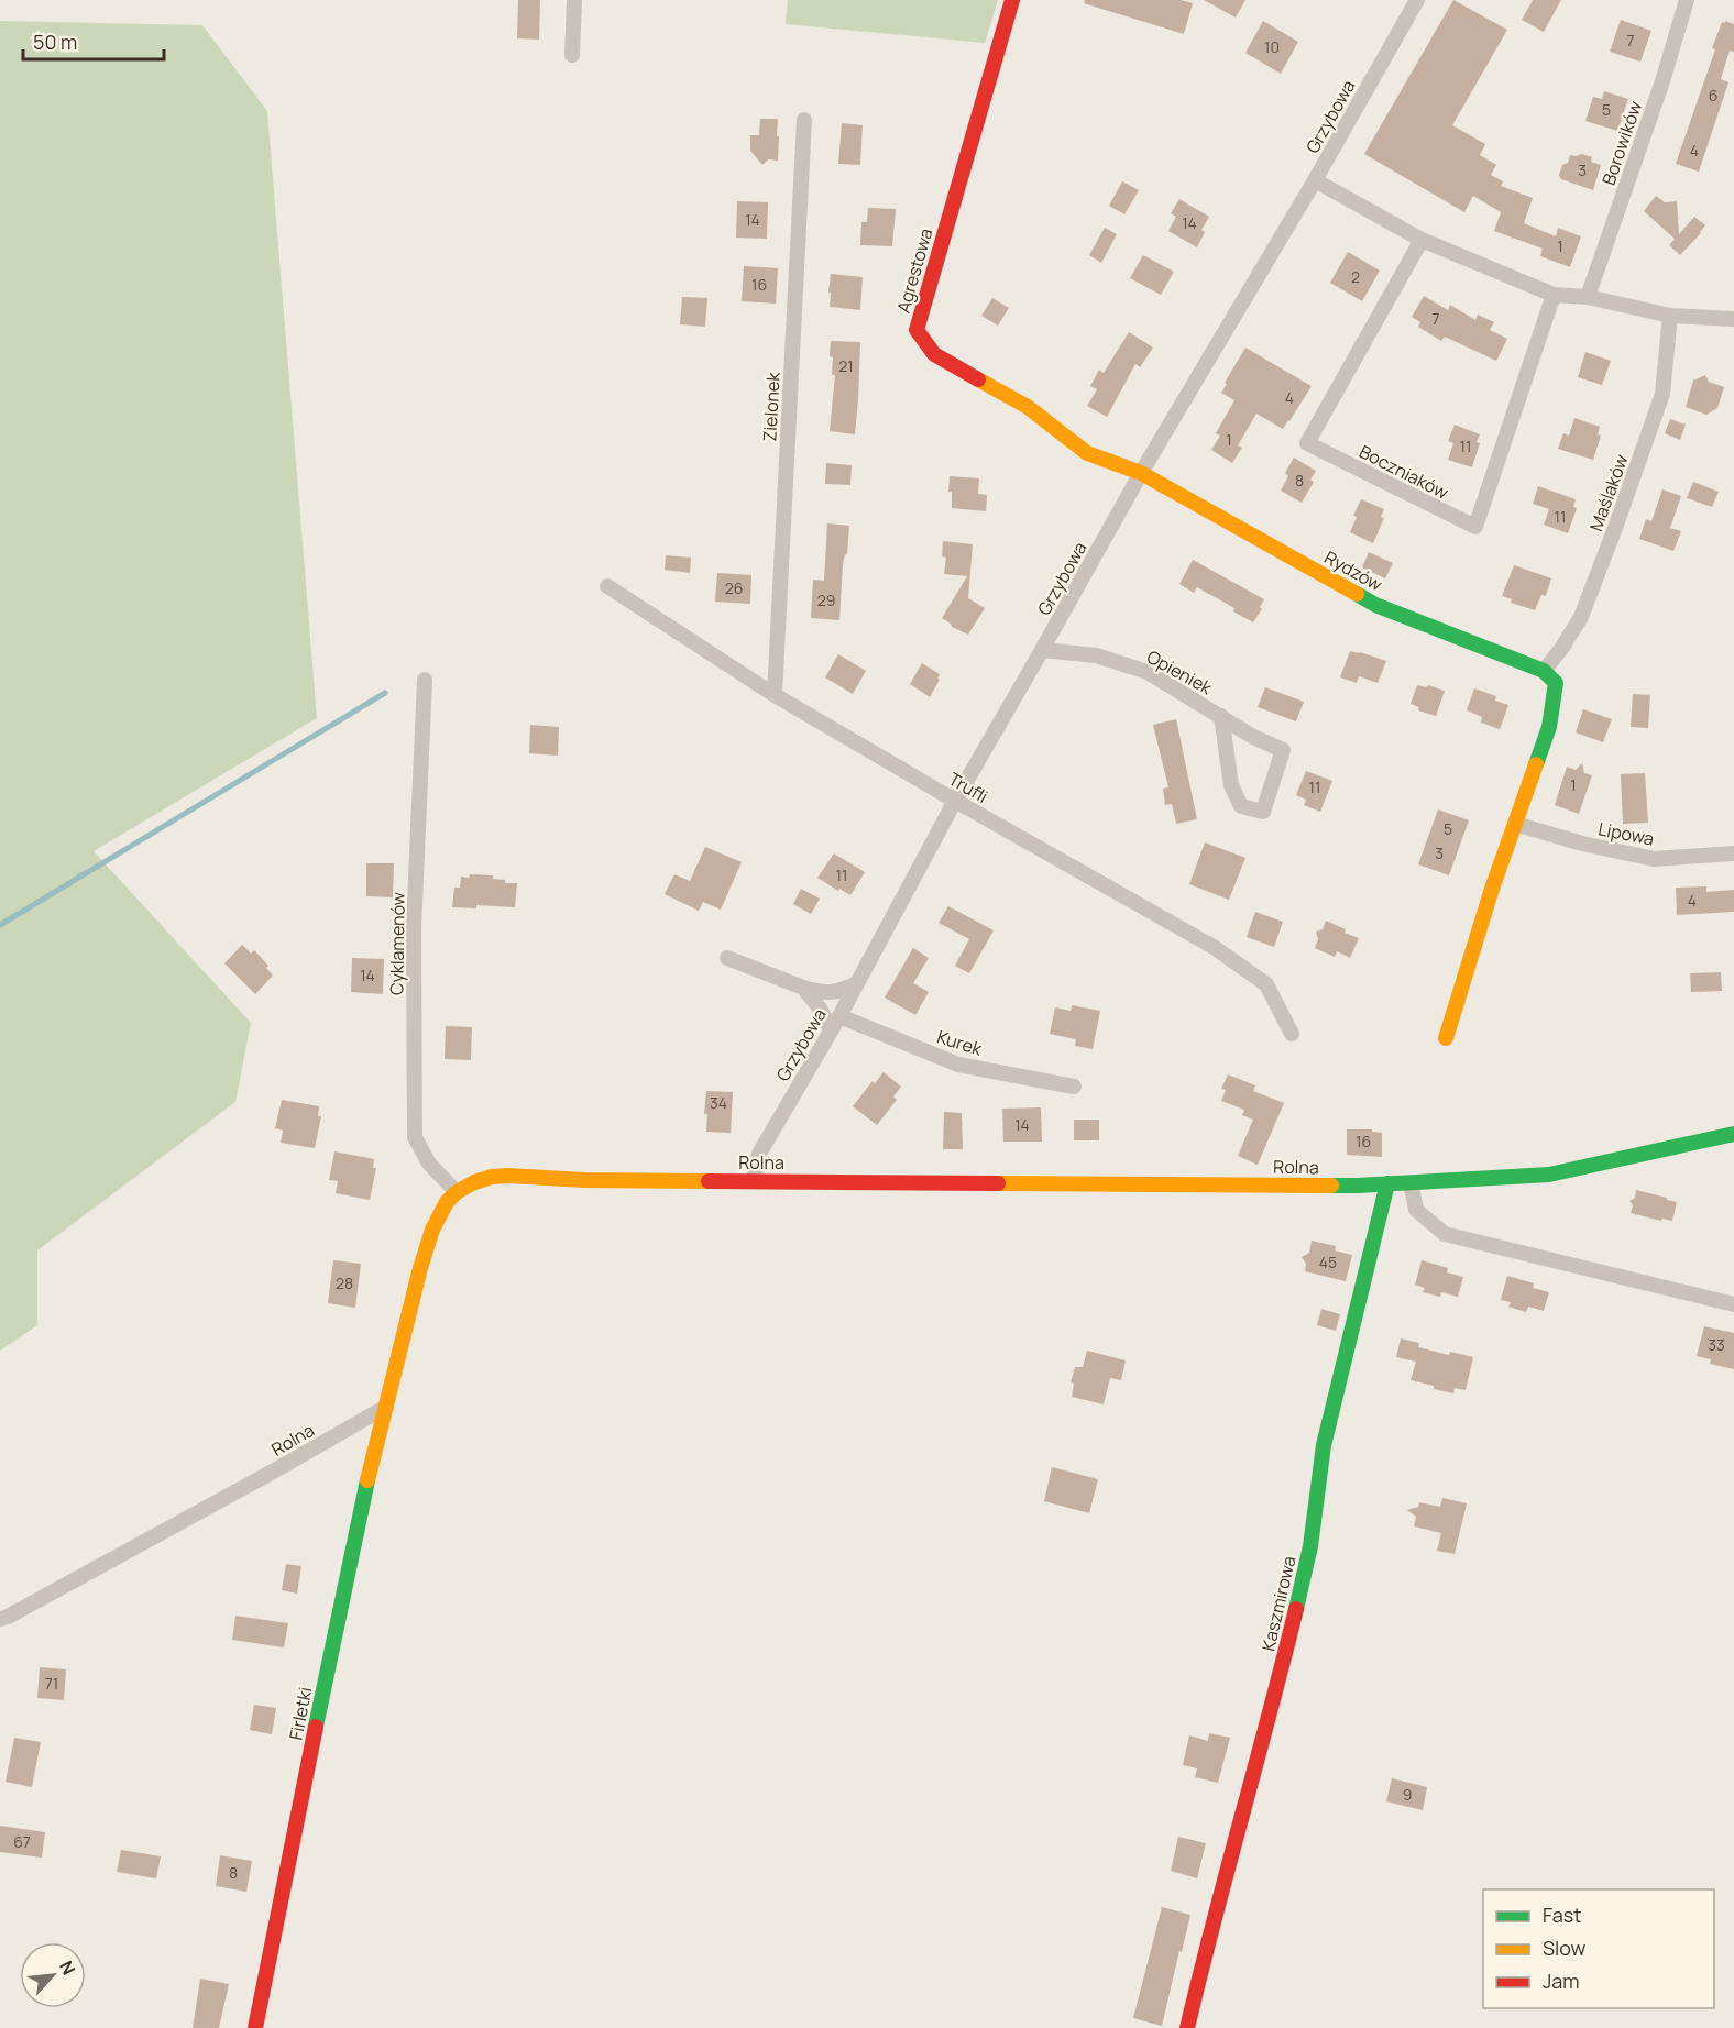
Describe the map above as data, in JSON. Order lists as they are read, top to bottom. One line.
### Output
{"streets":{"street":["Grzybowa","Borowików","Agrestowa","Zielonek","Boczniaków","Maślaków","Rydzów","Opieniek","Trufli","Lipowa","Cyklamenów","Kurek","Rolna","Kaszmirowa","Firletki"]},"crossings":[["Grzybowa","Agrestowa"],["Grzybowa","Rydzów"],["Grzybowa","Opieniek"],["Grzybowa","Trufli"],["Grzybowa","Kurek"],["Grzybowa","Rolna"],["Agrestowa","Rydzów"],["Zielonek","Trufli"],["Maślaków","Rydzów"],["Rydzów","Lipowa"],["Cyklamenów","Rolna"],["Rolna","Kaszmirowa"],["Rolna","Firletki"]],"house_numbers":["7","10","6","5","4","3","14","14","1","2","16","7","21","4","1","11","8","11","26","29","1","11","5","3","11","4","14","34","14","16","45","28","33","71","9","67","8"],"legend":["Fast","Slow","Jam"],"scale_bar":"50 m","north":"top right"}
